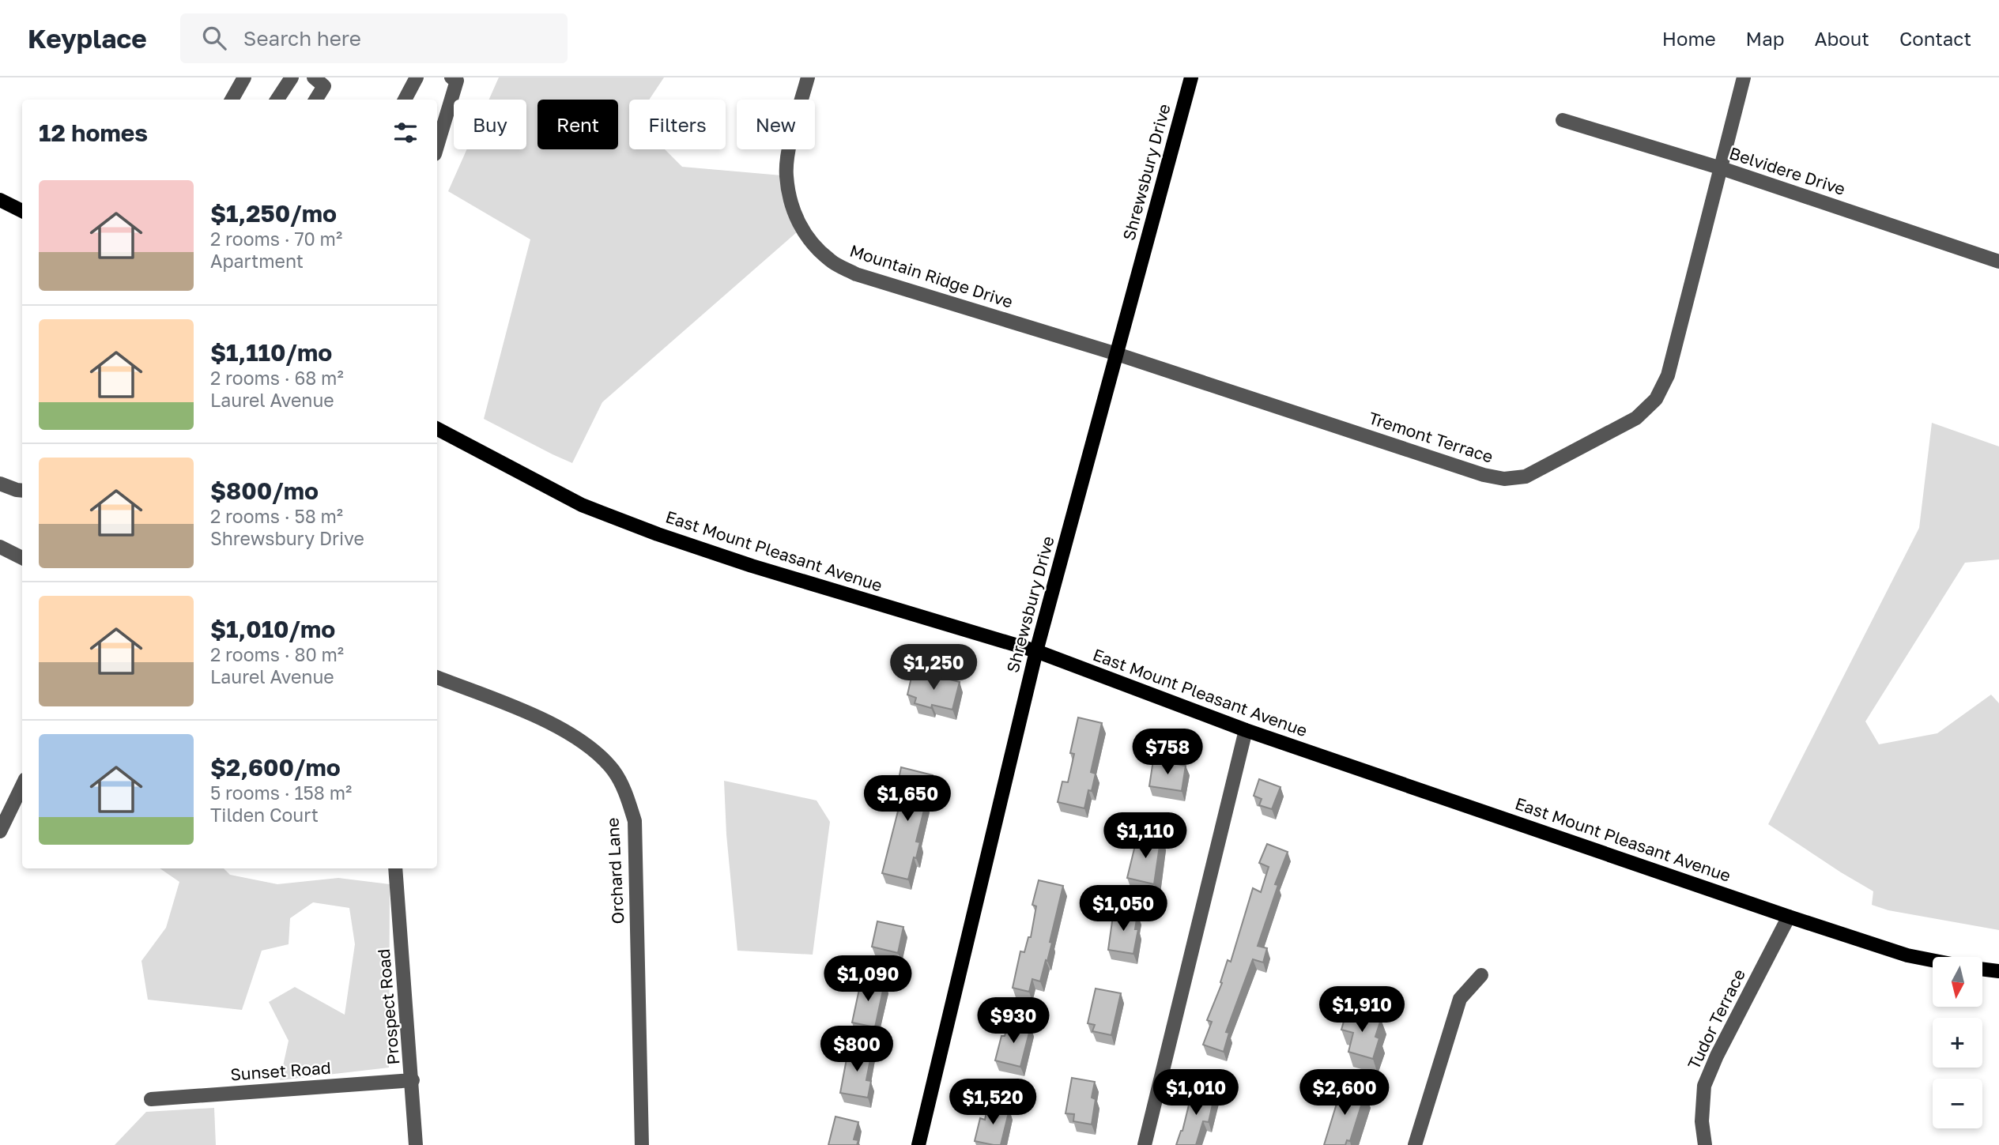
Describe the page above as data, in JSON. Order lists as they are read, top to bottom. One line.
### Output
{"streets":{"main road":["Shrewsbury Drive","East Mount Pleasant Avenue"],"street":["Belvidere Drive","Mountain Ridge Drive","Tremont Terrace","Orchard Lane","Prospect Road","Tudor Terrace","Sunset Road"]},"crossings":[["Belvidere Drive","Tremont Terrace"],["Shrewsbury Drive","Mountain Ridge Drive"],["Shrewsbury Drive","Tremont Terrace"],["Shrewsbury Drive","East Mount Pleasant Avenue"],["Mountain Ridge Drive","Tremont Terrace"],["East Mount Pleasant Avenue","Tudor Terrace"],["Prospect Road","Sunset Road"]],"north":"bottom","page":{"header":"Keyplace","search":"Search here","nav":["Home","Map","About","Contact"],"chip":["Buy","Rent","Filters","New"],"heading":"12 homes","list":[{"name":"$1,250/mo","note":"2 rooms · 70 m² · Apartment"},{"name":"$1,110/mo","note":"2 rooms · 68 m² · Laurel Avenue"},{"name":"$800/mo","note":"2 rooms · 58 m² · Shrewsbury Drive"},{"name":"$1,010/mo","note":"2 rooms · 80 m² · Laurel Avenue"},{"name":"$2,600/mo","note":"5 rooms · 158 m² · Tilden Court"}],"price":["$1,250","$758","$1,650","$1,110","$1,050","$1,090","$1,910","$930","$800","$1,010","$2,600","$1,520"],"map_buttons":["+","−"]}}
